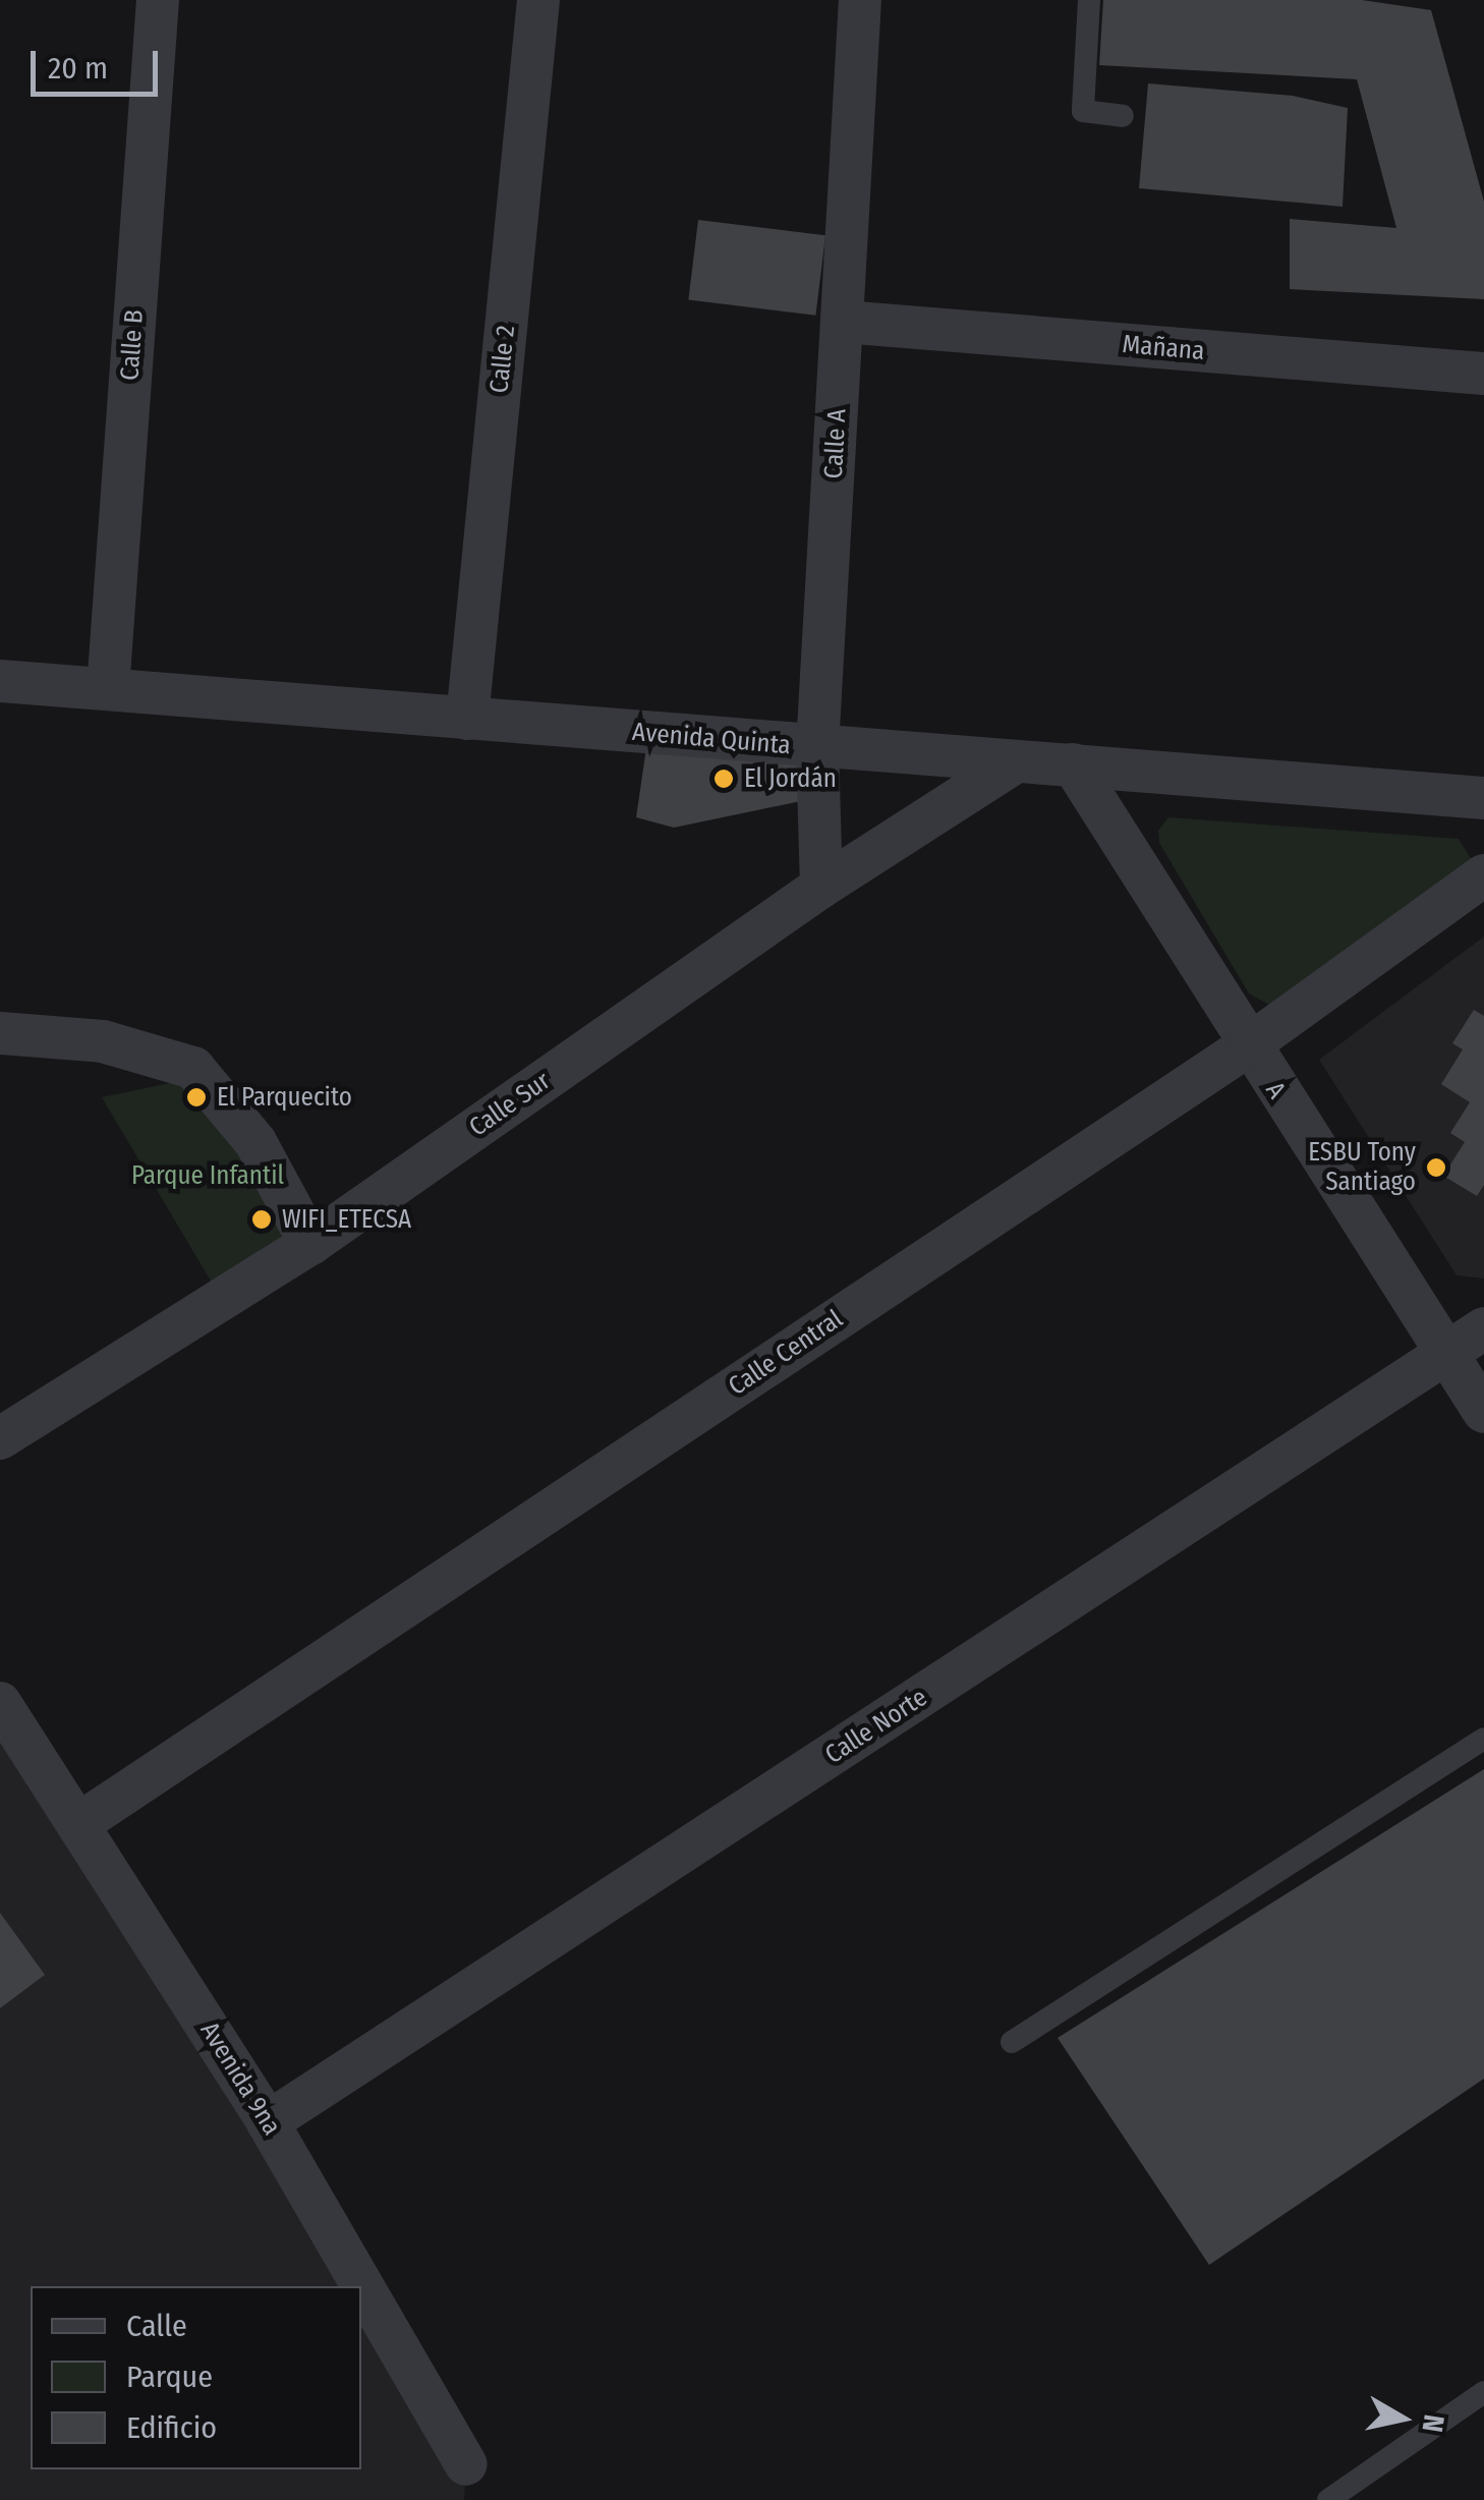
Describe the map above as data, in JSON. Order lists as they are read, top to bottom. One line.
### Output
{"streets":{"street":["Calle B","Mañana","Calle 2","Calle A","Avenida Quinta","A","Calle Sur","Calle Central","Calle Norte","Avenida 9na"]},"crossings":[["Calle B","Avenida Quinta"],["Mañana","Calle A"],["Calle 2","Avenida Quinta"],["Calle A","Avenida Quinta"],["Calle A","Calle Sur"],["Avenida Quinta","A"],["Avenida Quinta","Calle Sur"],["A","Calle Central"],["A","Calle Norte"],["Calle Central","Avenida 9na"],["Calle Norte","Avenida 9na"]],"parks":["Parque Infantil"],"places":["El Jordán","El Parquecito","ESBU Tony Santiago","WIFI_ETECSA"],"legend":["Calle","Parque","Edificio"],"scale_bar":"20 m","north":"right"}
